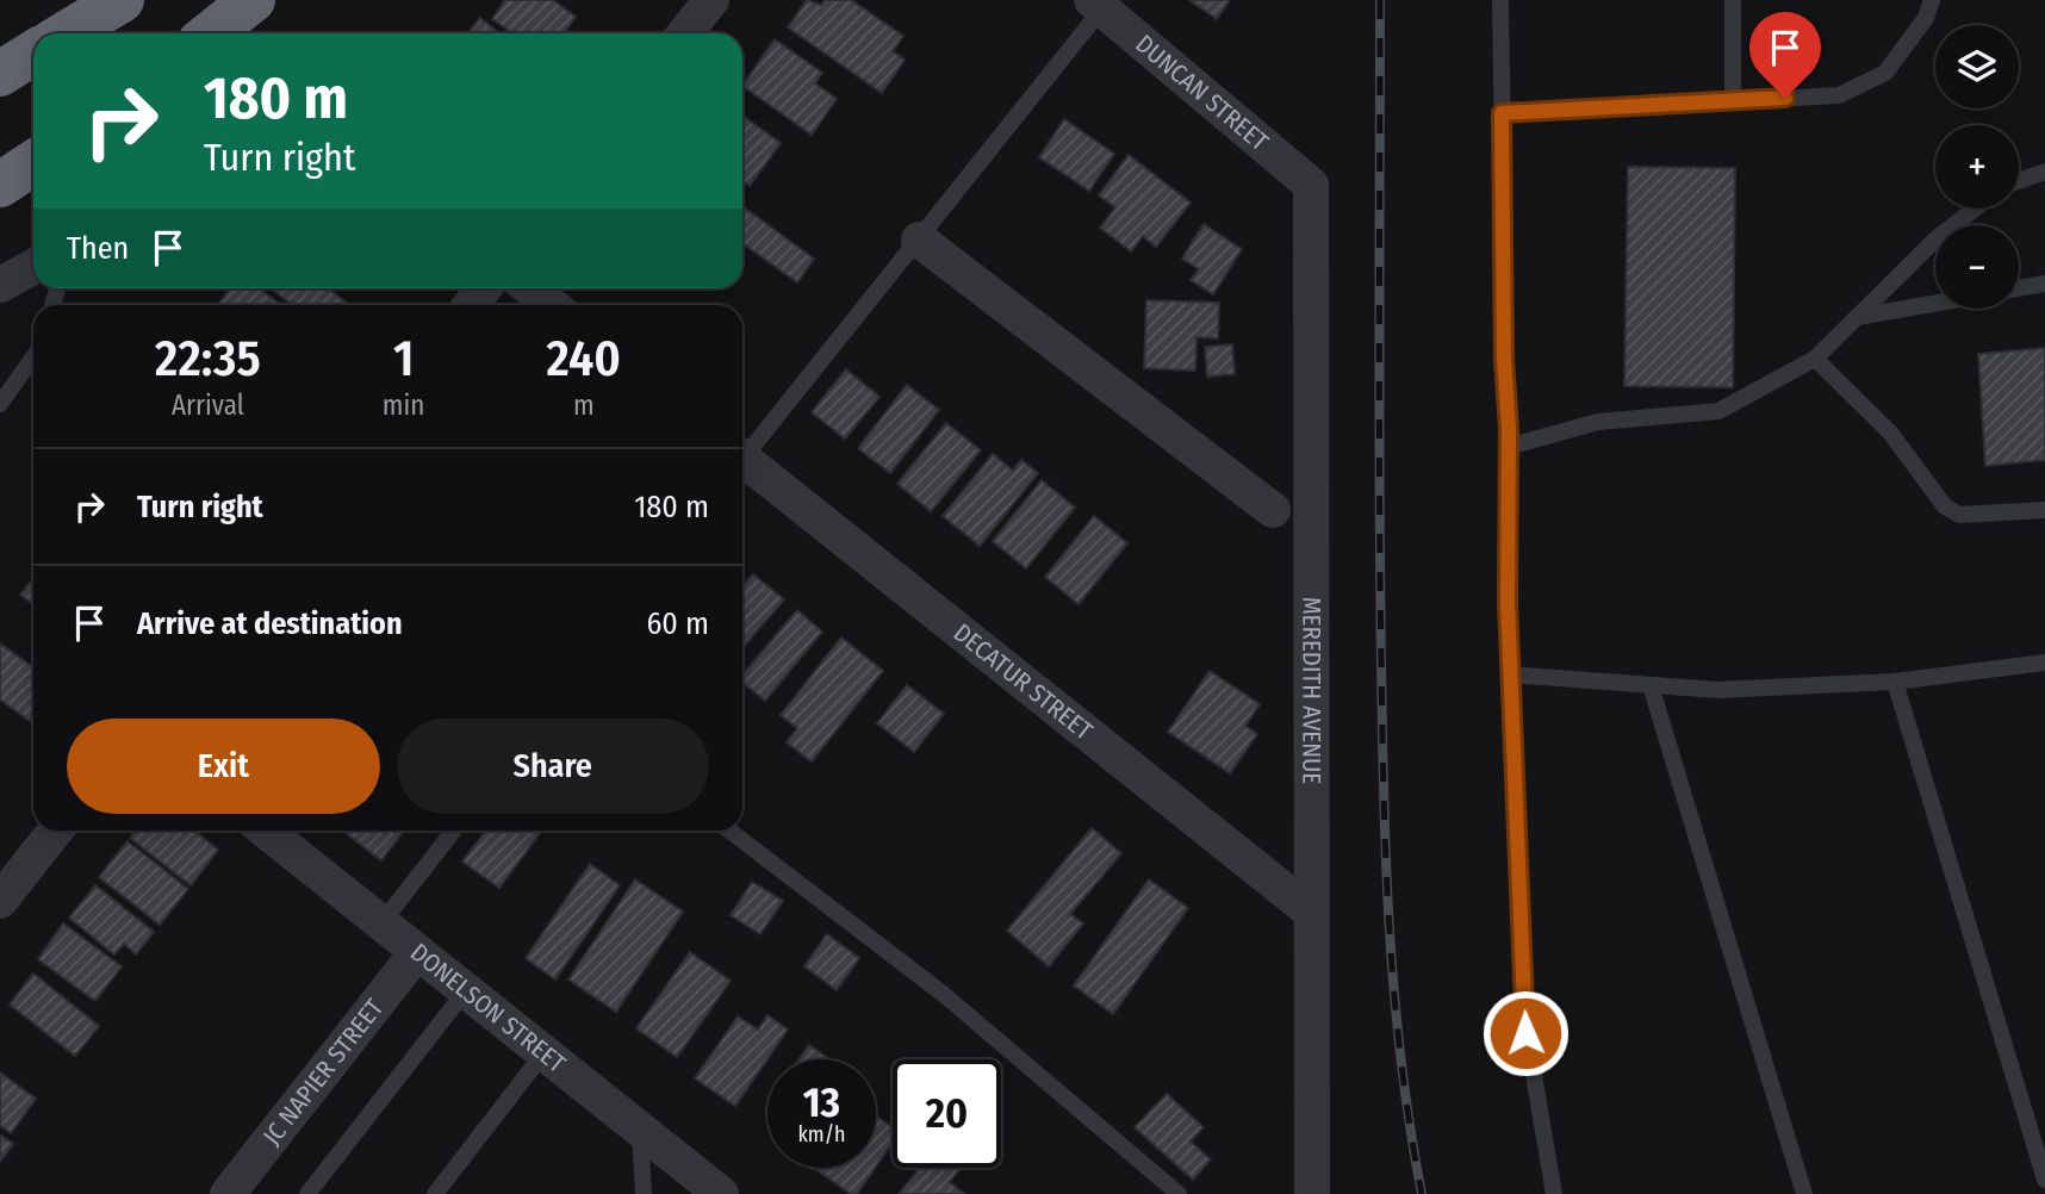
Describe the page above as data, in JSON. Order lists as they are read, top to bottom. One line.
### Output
{"streets":{"street":["DUNCAN STREET","DECATUR STREET","MEREDITH AVENUE","DONELSON STREET","JC NAPIER STREET"]},"crossings":[["DUNCAN STREET","MEREDITH AVENUE"],["DECATUR STREET","MEREDITH AVENUE"],["DONELSON STREET","JC NAPIER STREET"]],"page":{"map_buttons":["+","−"],"turn":["180 m","Turn right"],"then":"Then","eta":["22:35","Arrival","1","min","240","m"],"list":[{"name":"Turn right","value":"180 m"},{"name":"Arrive at destination","value":"60 m"}],"buttons":["Exit","Share"],"speed":"13 km/h","limit":"20"}}
